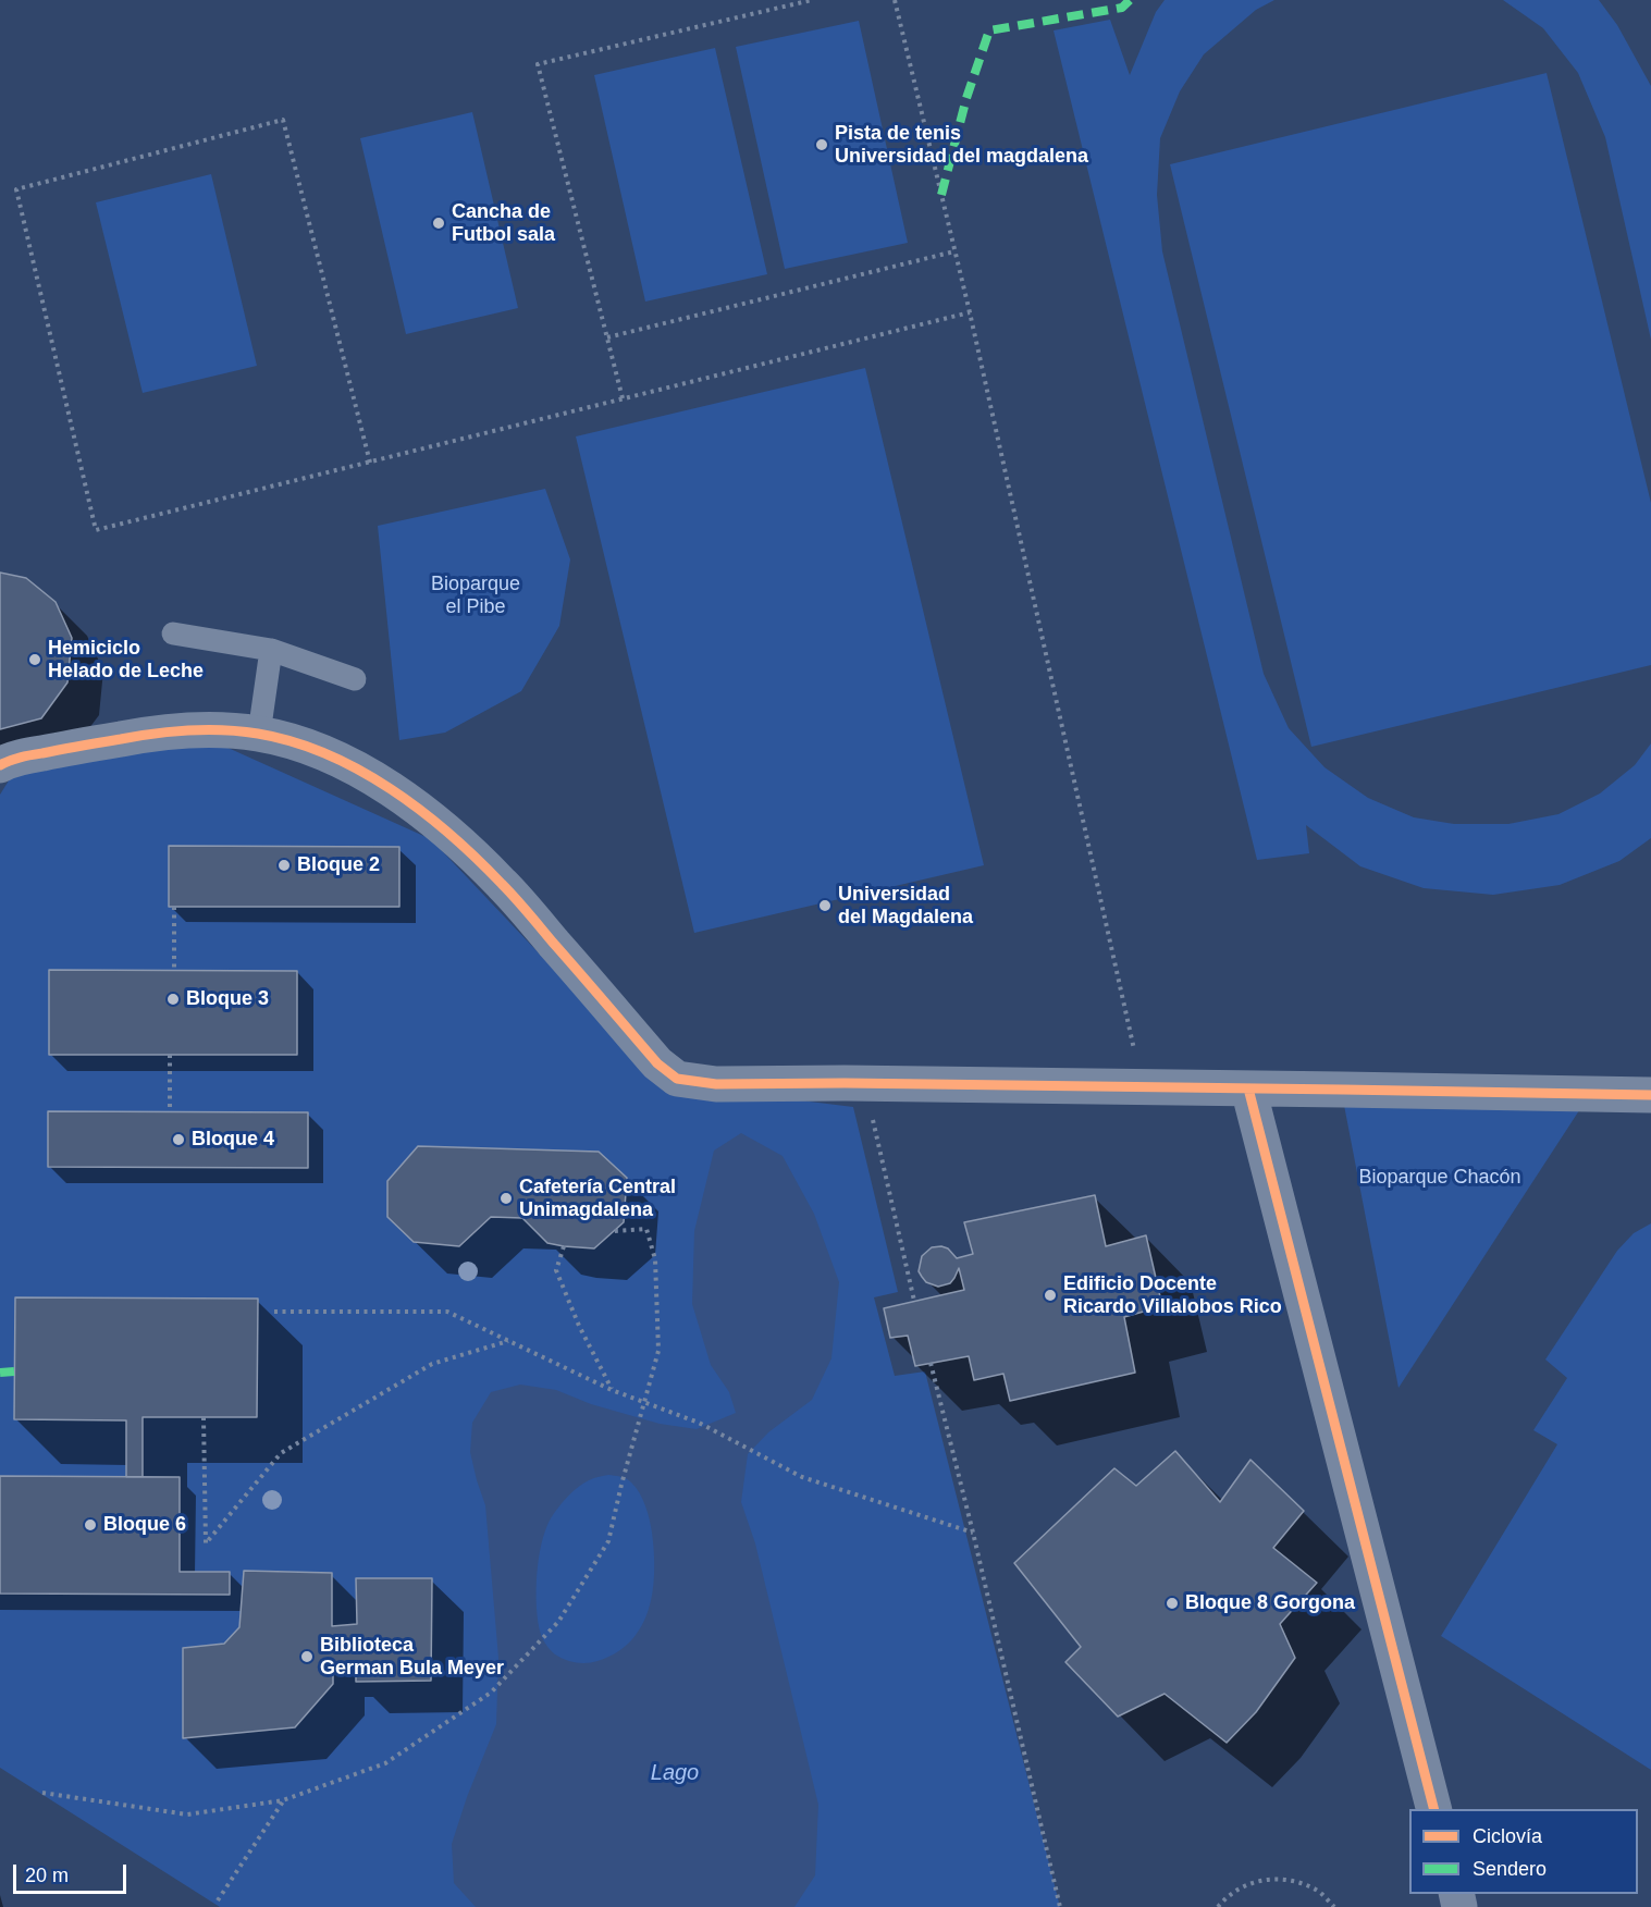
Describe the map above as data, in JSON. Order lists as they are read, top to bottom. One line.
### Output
{"water":["Lago"],"parks":["Bioparque el Pibe","Bioparque Chacón"],"places":["Pista de tenis Universidad del magdalena","Cancha de Futbol sala","Hemiciclo Helado de Leche","Bloque 2","Universidad del Magdalena","Bloque 3","Bloque 4","Cafetería Central Unimagdalena","Edificio Docente Ricardo Villalobos Rico","Bloque 6","Bloque 8 Gorgona","Biblioteca German Bula Meyer"],"legend":["Ciclovía","Sendero"],"scale_bar":"20 m"}
